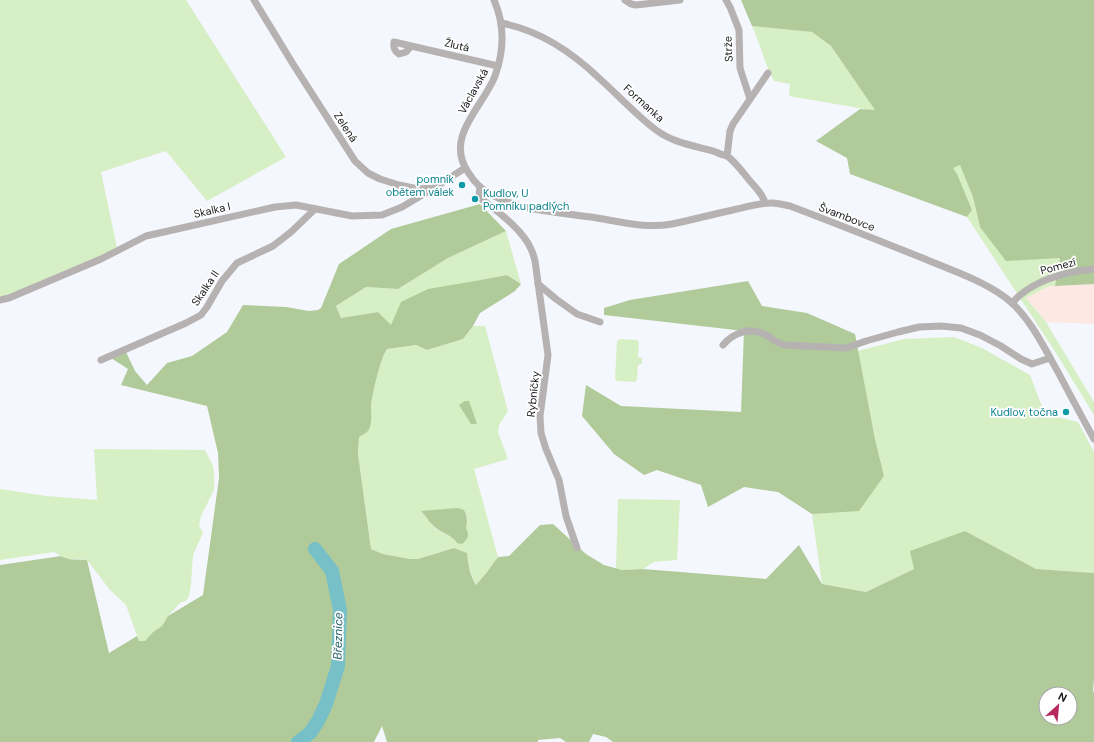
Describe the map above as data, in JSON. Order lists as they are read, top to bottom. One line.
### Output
{"streets":{"street":["Žlutá","Strže","Václavská","Formanka","Zelená","Skalka I","Švambovce","Pomezí","Skalka II","Rybníčky"]},"crossings":[["Žlutá","Václavská"],["Václavská","Formanka"],["Formanka","Švambovce"],["Zelená","Skalka I"],["Skalka I","Skalka II"],["Švambovce","Pomezí"],["Švambovce","Rybníčky"]],"water":["Březnice"],"places":["pomník obětem válek","Kudlov, U Pomníku padlých","Kudlov, točna"],"north":"top right"}
